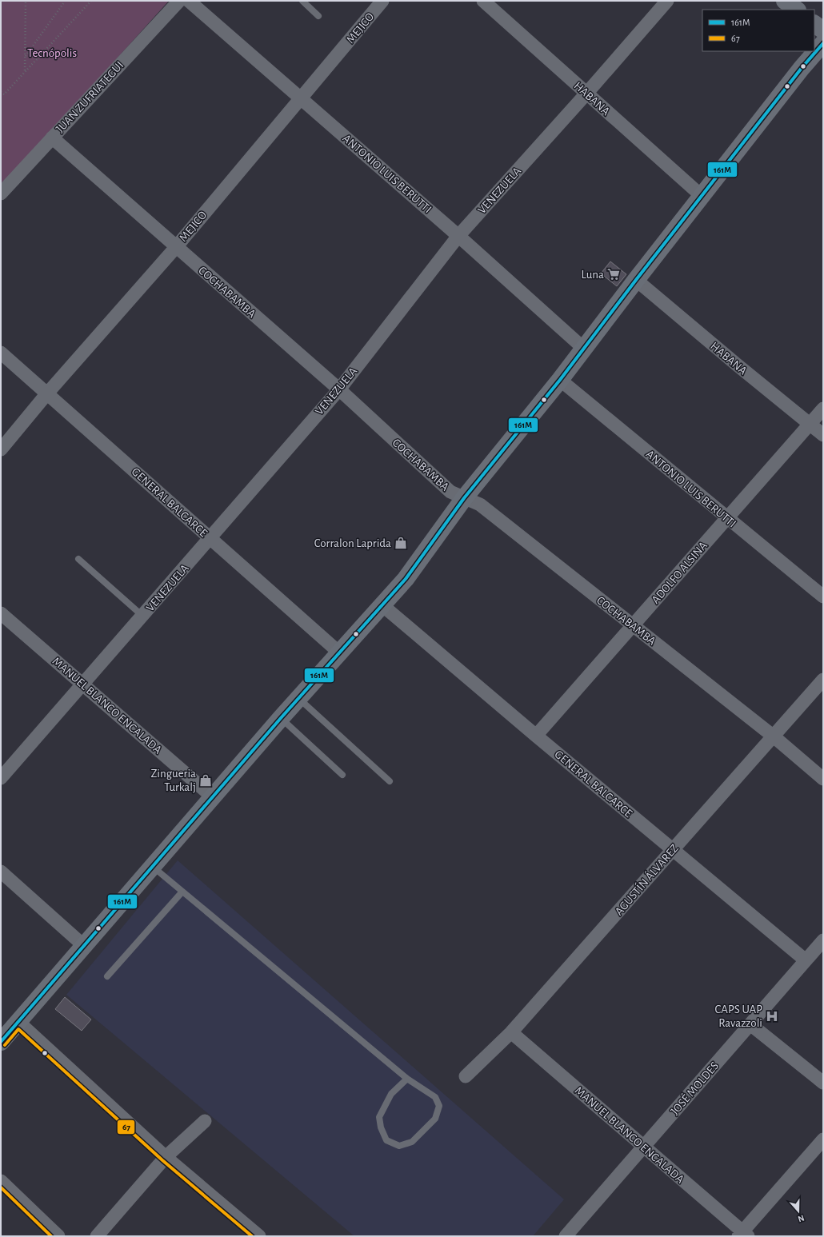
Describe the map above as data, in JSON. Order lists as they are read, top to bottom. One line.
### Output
{"streets":{"street":["MEJICO","JUAN ZUFRIATEGUI","HABANA","ANTONIO LUIS BERUTTI","VENEZUELA","COCHABAMBA","GENERAL BALCARCE","ADOLFO ALSINA","MANUEL BLANCO ENCALADA","AGUSTÍN ÁLVAREZ","JOSÉ MOLDES"]},"crossings":[["MEJICO","ANTONIO LUIS BERUTTI"],["MEJICO","COCHABAMBA"],["MEJICO","GENERAL BALCARCE"],["JUAN ZUFRIATEGUI","COCHABAMBA"],["HABANA","VENEZUELA"],["HABANA","ADOLFO ALSINA"],["ANTONIO LUIS BERUTTI","VENEZUELA"],["ANTONIO LUIS BERUTTI","ADOLFO ALSINA"],["VENEZUELA","COCHABAMBA"],["VENEZUELA","GENERAL BALCARCE"],["VENEZUELA","MANUEL BLANCO ENCALADA"],["COCHABAMBA","ADOLFO ALSINA"],["COCHABAMBA","AGUSTÍN ÁLVAREZ"],["GENERAL BALCARCE","ADOLFO ALSINA"],["GENERAL BALCARCE","AGUSTÍN ÁLVAREZ"],["GENERAL BALCARCE","JOSÉ MOLDES"],["MANUEL BLANCO ENCALADA","AGUSTÍN ÁLVAREZ"],["MANUEL BLANCO ENCALADA","JOSÉ MOLDES"]],"parks":["Tecnópolis"],"places":{"supermarket":["Luna"],"shop":["Corralon Laprida","Zingueria Turkalj"],"hospital":["CAPS UAP Ravazzoli"]},"lines":["transit line 161M","transit line 67"],"legend":["161M","67"],"north":"bottom"}
